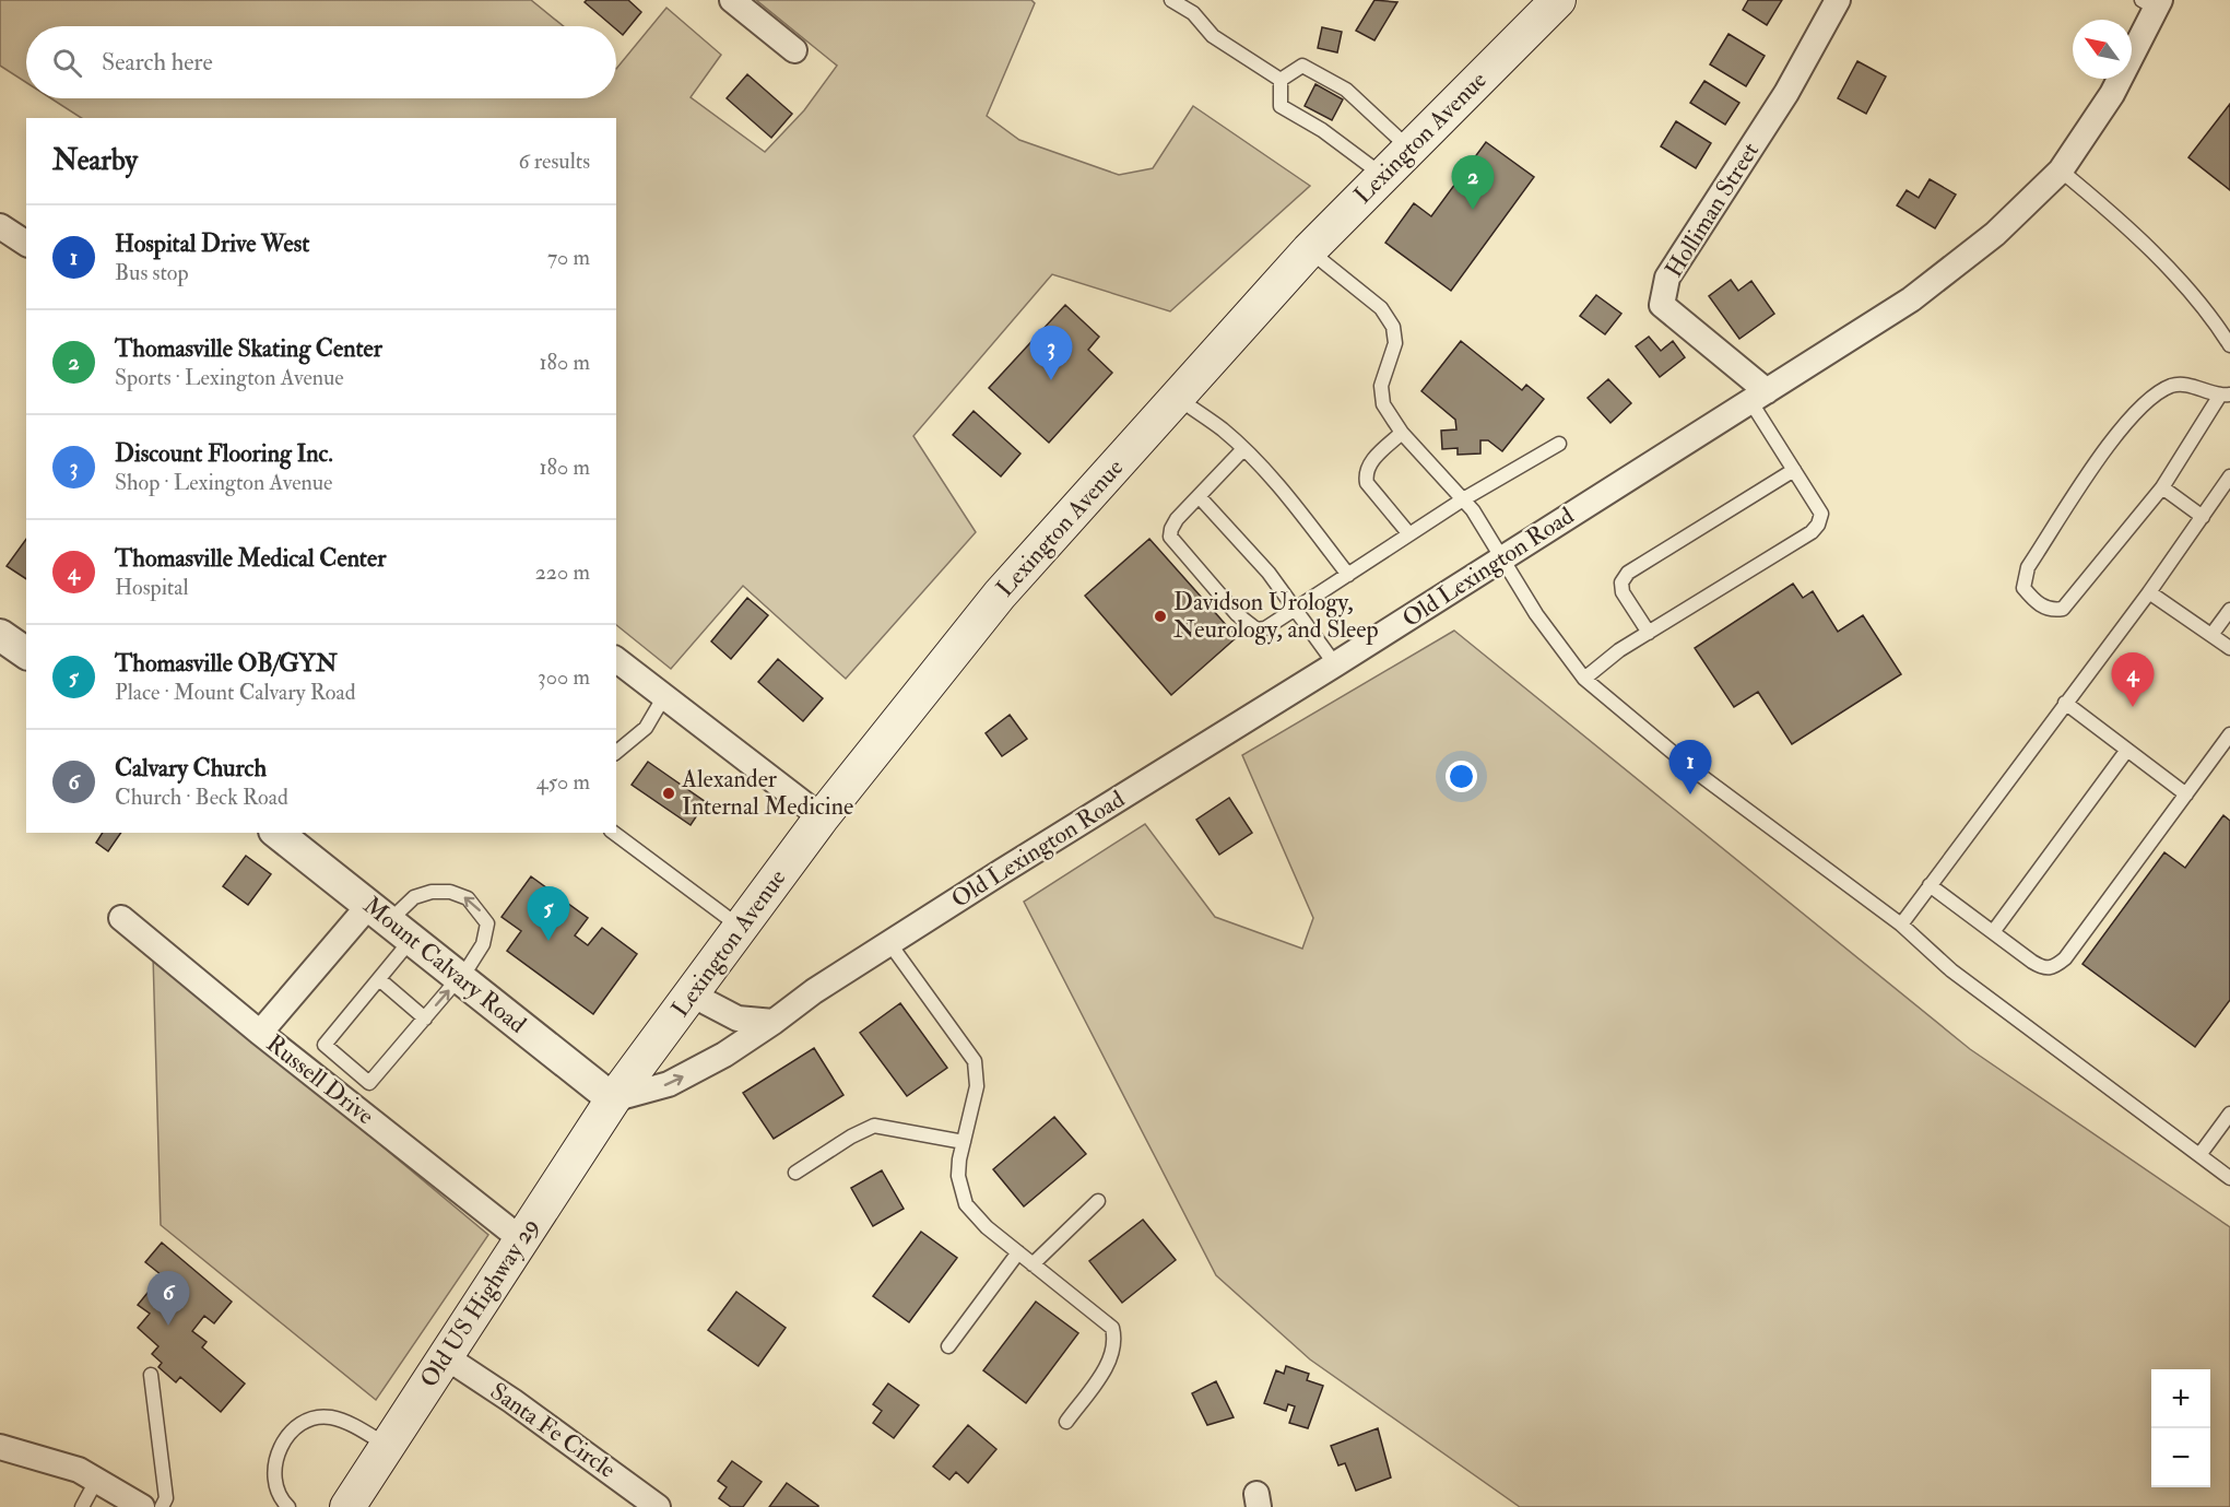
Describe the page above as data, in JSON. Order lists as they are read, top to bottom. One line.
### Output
{"streets":{"main road":["Lexington Avenue","Old US Highway 29"],"street":["Holliman Street","Old Lexington Road","Mount Calvary Road","Russell Drive","Santa Fe Circle"]},"crossings":[["Lexington Avenue","Old Lexington Road"],["Lexington Avenue","Mount Calvary Road"],["Lexington Avenue","Old US Highway 29"],["Holliman Street","Old Lexington Road"],["Old Lexington Road","Mount Calvary Road"],["Old Lexington Road","Old US Highway 29"],["Mount Calvary Road","Old US Highway 29"],["Russell Drive","Old US Highway 29"],["Old US Highway 29","Santa Fe Circle"]],"places":["Davidson Urology, Neurology, and Sleep","Alexander Internal Medicine"],"north":"top left","page":{"search":"Search here","heading":["Nearby","6 results"],"pins":["2","3","4","1","5","6"],"list":[{"mark":"1","name":"Hospital Drive West","note":"Bus stop","value":"70 m"},{"mark":"2","name":"Thomasville Skating Center","note":"Sports · Lexington Avenue","value":"180 m"},{"mark":"3","name":"Discount Flooring Inc.","note":"Shop · Lexington Avenue","value":"180 m"},{"mark":"4","name":"Thomasville Medical Center","note":"Hospital","value":"220 m"},{"mark":"5","name":"Thomasville OB/GYN","note":"Place · Mount Calvary Road","value":"300 m"},{"mark":"6","name":"Calvary Church","note":"Church · Beck Road","value":"450 m"}],"map_buttons":["+","−"]}}
